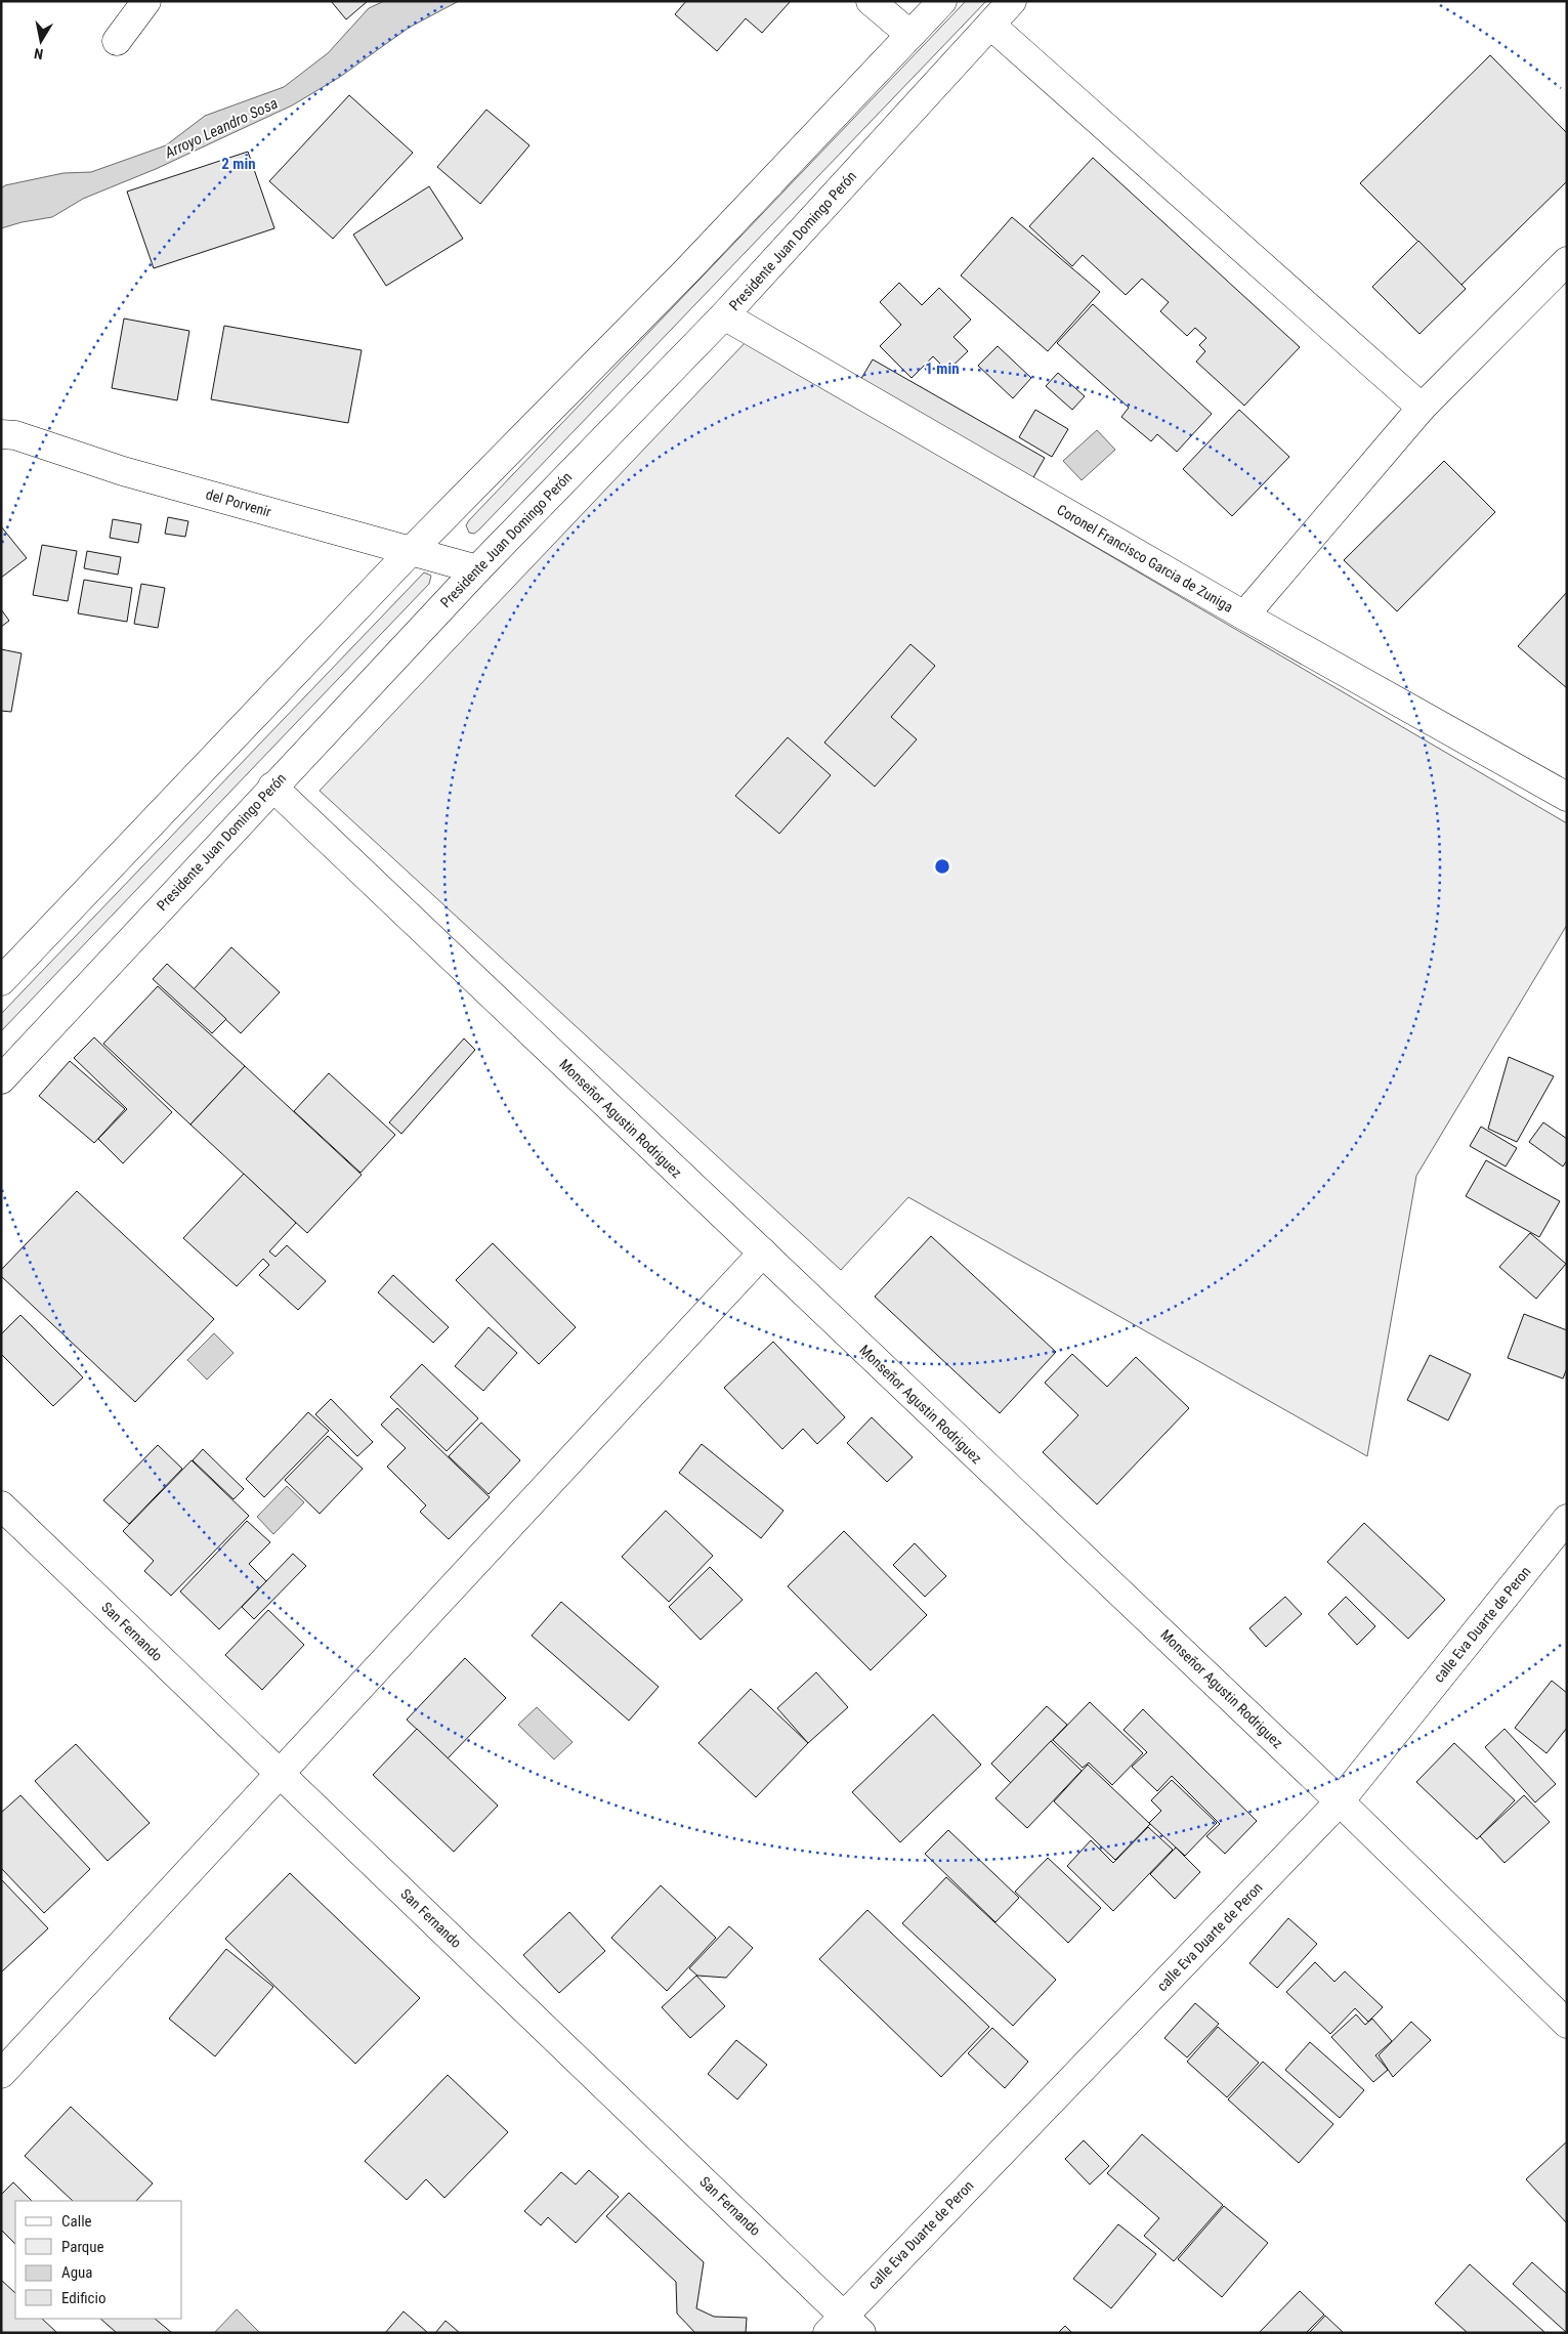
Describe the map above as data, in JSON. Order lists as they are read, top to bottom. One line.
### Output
{"streets":{"street":["Presidente Juan Domingo Perón","del Porvenir","Coronel Francisco Garcia de Zuniga","Monseñor Agustin Rodriguez","calle Eva Duarte de Peron","San Fernando"]},"crossings":[["Presidente Juan Domingo Perón","del Porvenir"],["Presidente Juan Domingo Perón","Coronel Francisco Garcia de Zuniga"],["Presidente Juan Domingo Perón","Monseñor Agustin Rodriguez"],["Monseñor Agustin Rodriguez","calle Eva Duarte de Peron"],["calle Eva Duarte de Peron","San Fernando"]],"water":["Arroyo Leandro Sosa"],"legend":["Calle","Parque","Agua","Edificio"],"north":"bottom","rings":["2 min","1 min"]}
